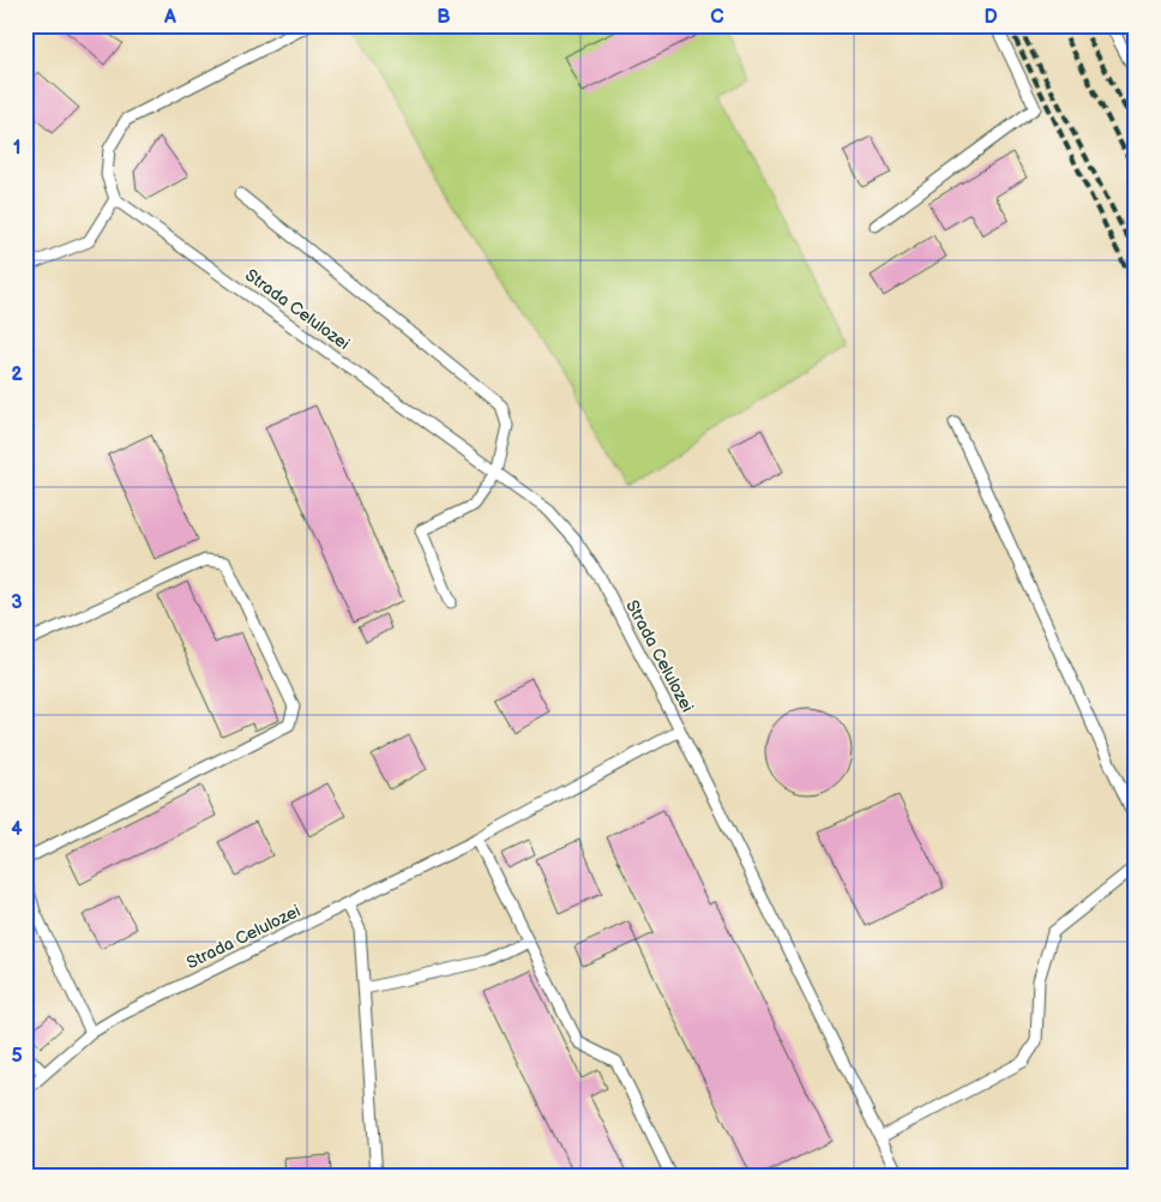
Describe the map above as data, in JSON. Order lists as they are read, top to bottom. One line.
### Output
{"streets":{"lane":["Strada Celulozei"]},"grid":{"columns":["A","B","C","D"],"rows":["1","2","3","4","5"]}}
